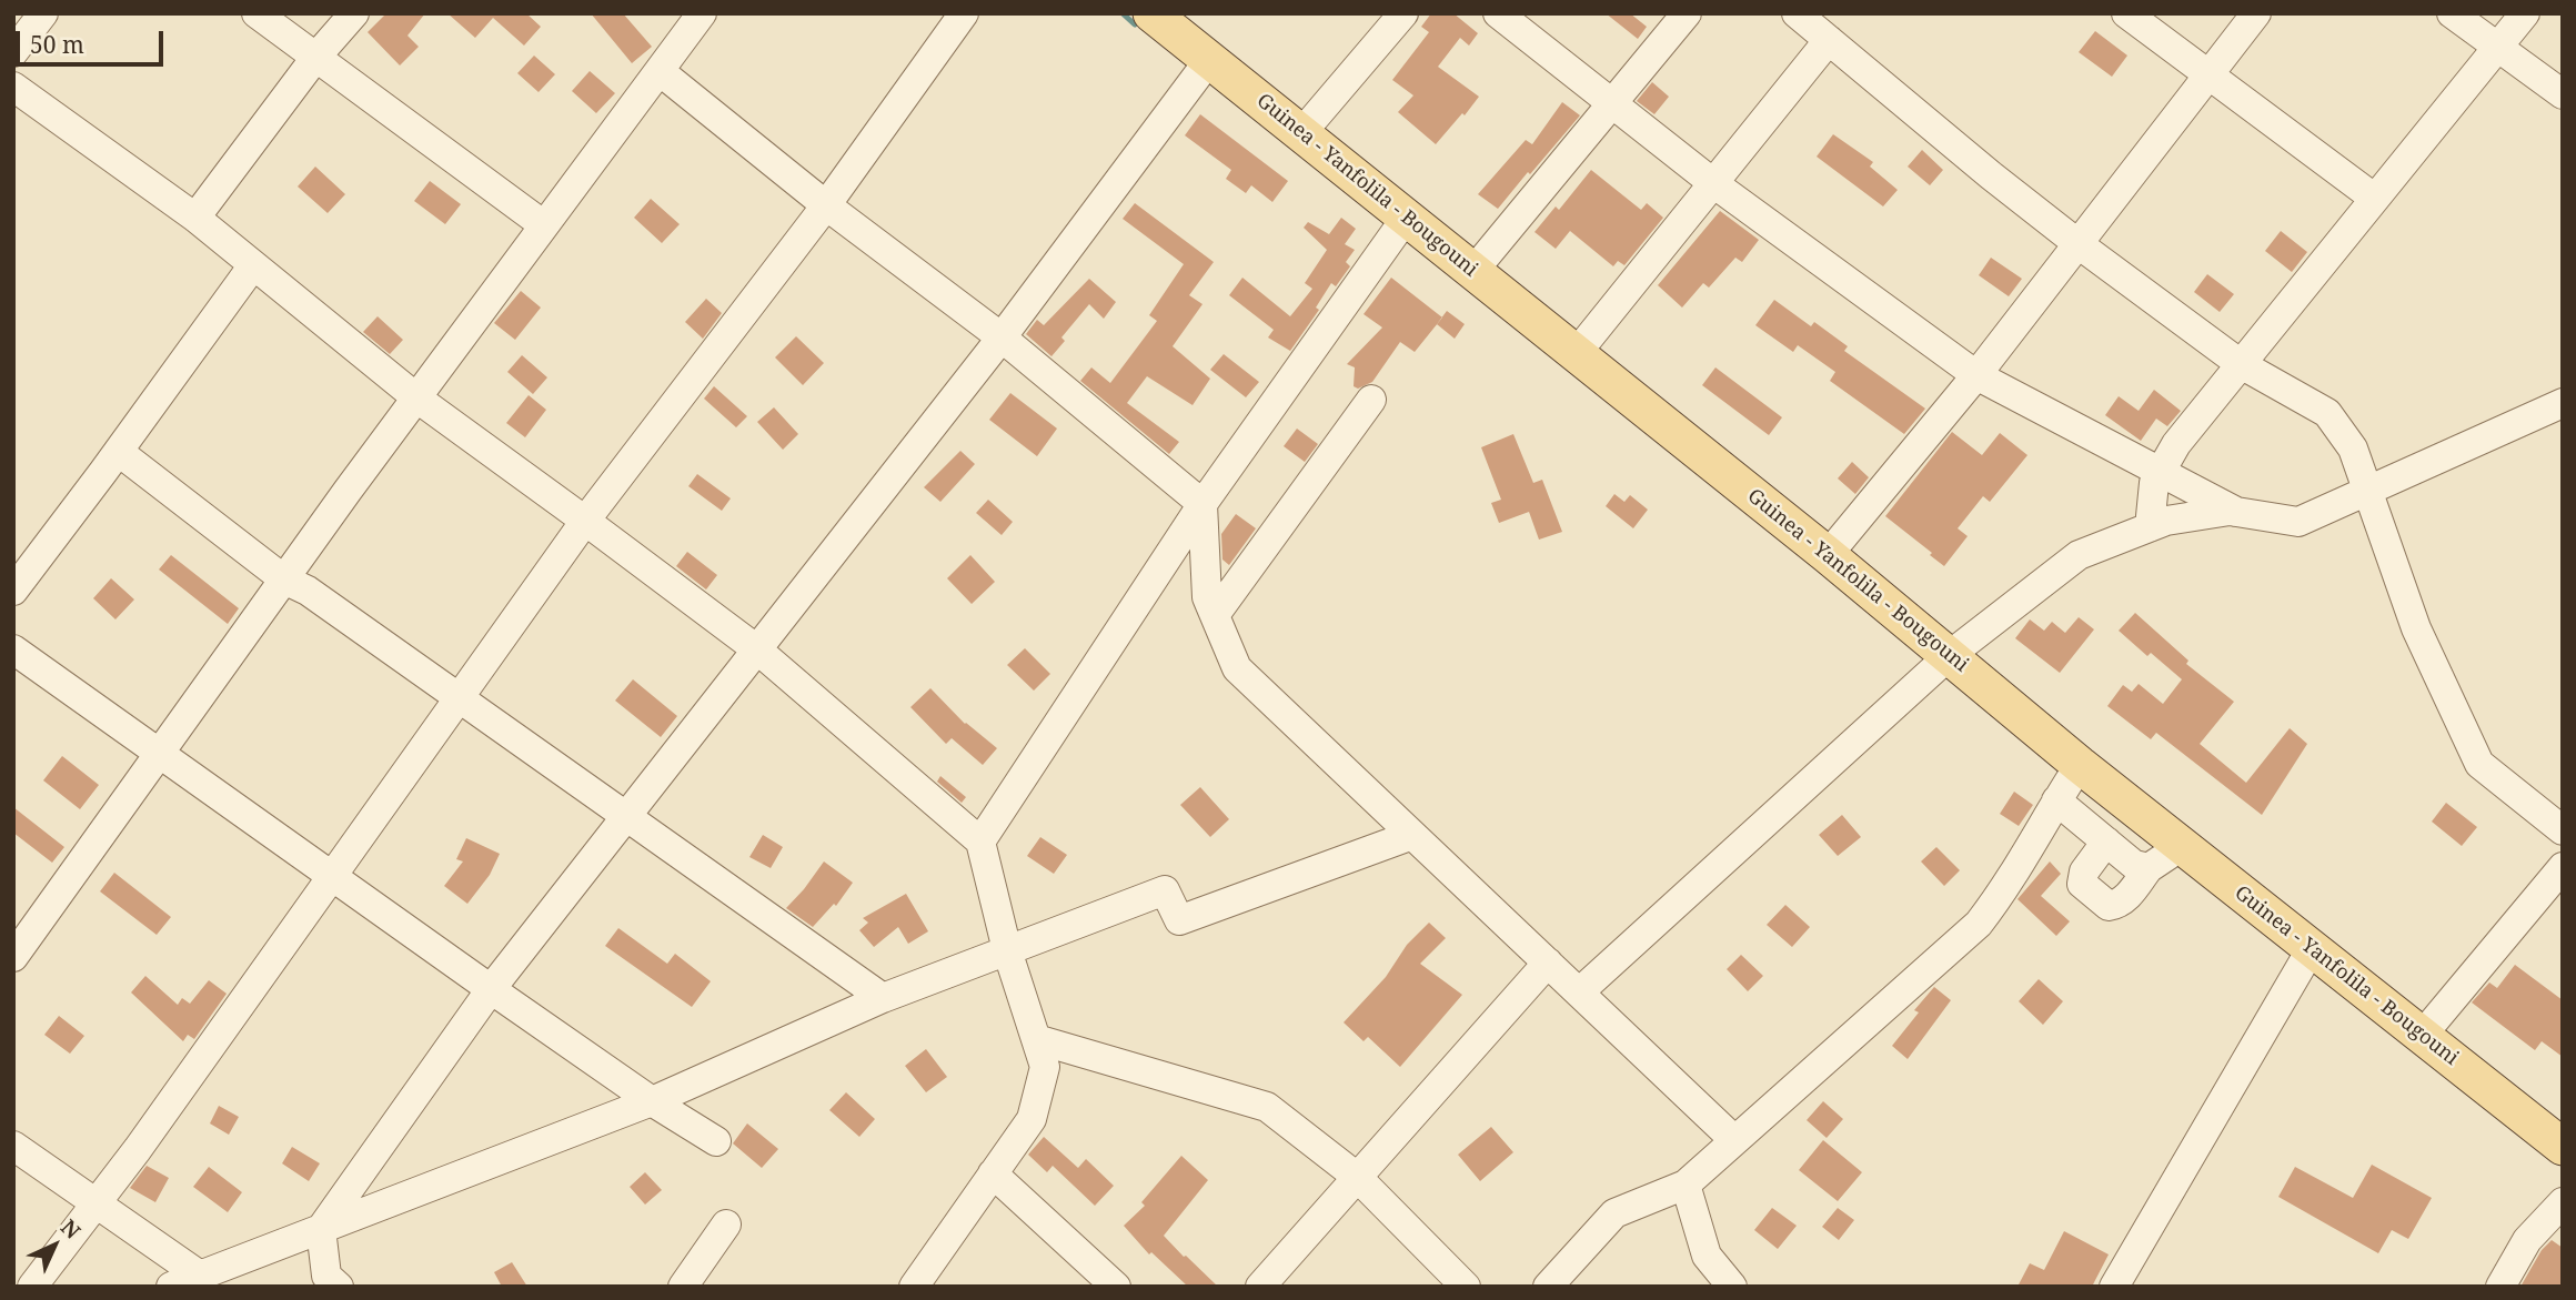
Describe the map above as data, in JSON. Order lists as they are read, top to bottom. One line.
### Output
{"streets":{"main road":["Guinea - Yanfolila - Bougouni"]},"scale_bar":"50 m","north":"top right"}
